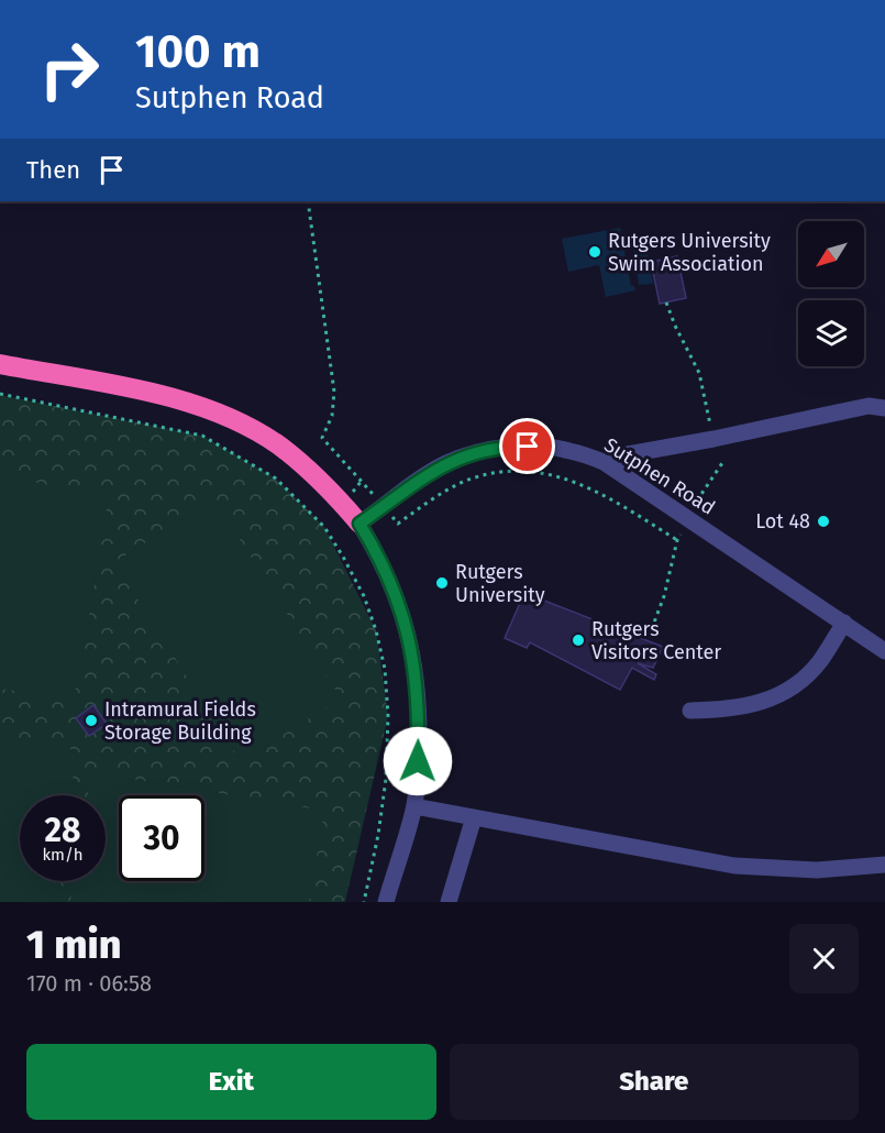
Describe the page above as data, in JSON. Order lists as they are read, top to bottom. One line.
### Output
{"streets":{"street":["Sutphen Road"]},"places":["Rutgers University Swim Association","Lot 48","Rutgers University","Rutgers Visitors Center","Intramural Fields Storage Building"],"north":"bottom left","page":{"turn":["100 m","Sutphen Road"],"then":"Then","speed":"28 km/h","limit":"30","heading":["1 min","170 m · 06:58"],"buttons":["Exit","Share"]}}
